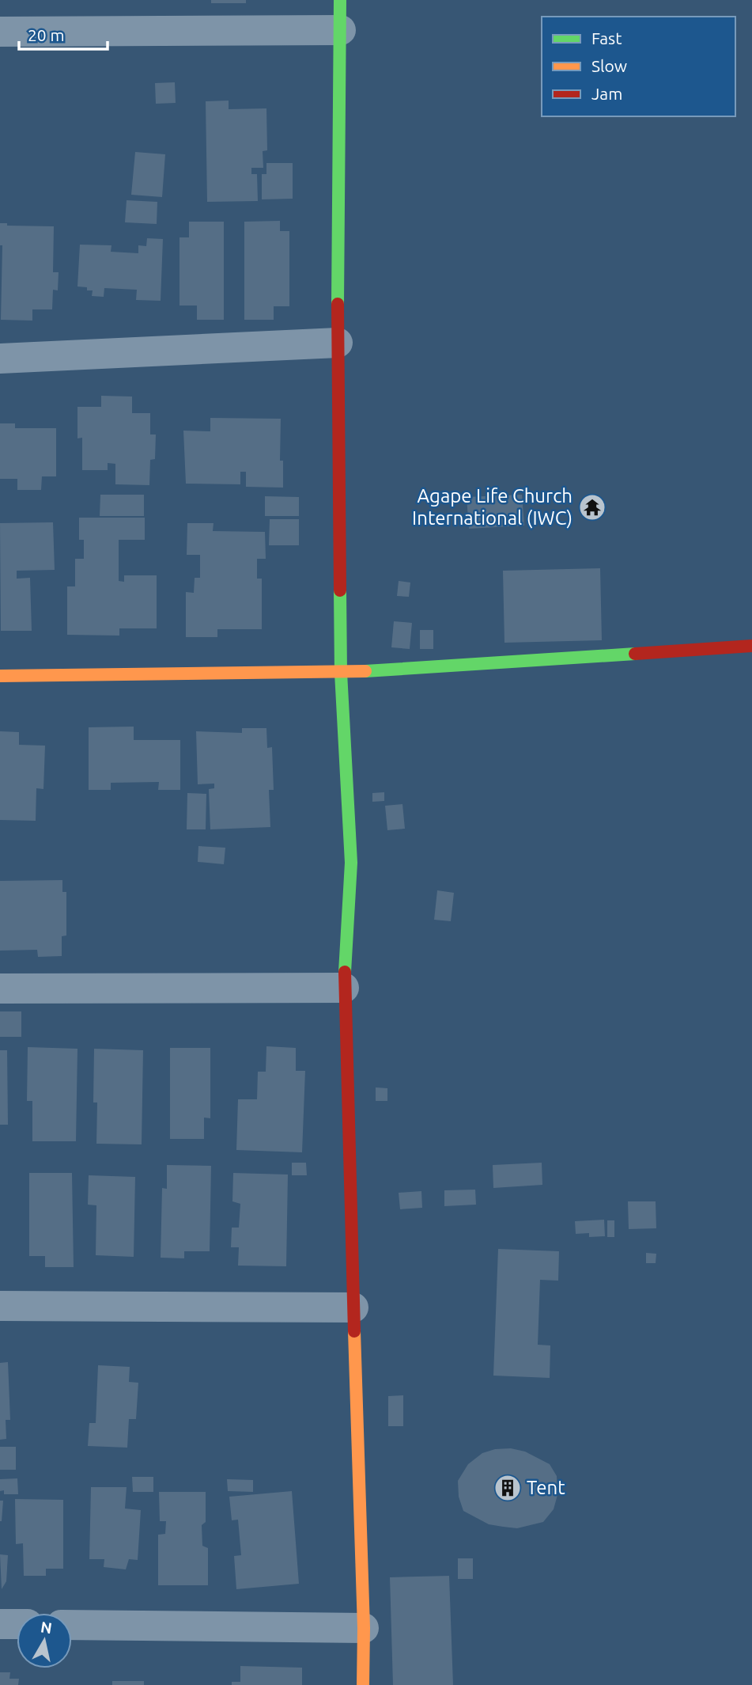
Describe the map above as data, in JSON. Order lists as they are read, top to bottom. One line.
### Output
{"places":{"temple":["Agape Life Church International (IWC)"],"building":["Tent"]},"legend":["Fast","Slow","Jam"],"scale_bar":"20 m","north":"top"}
